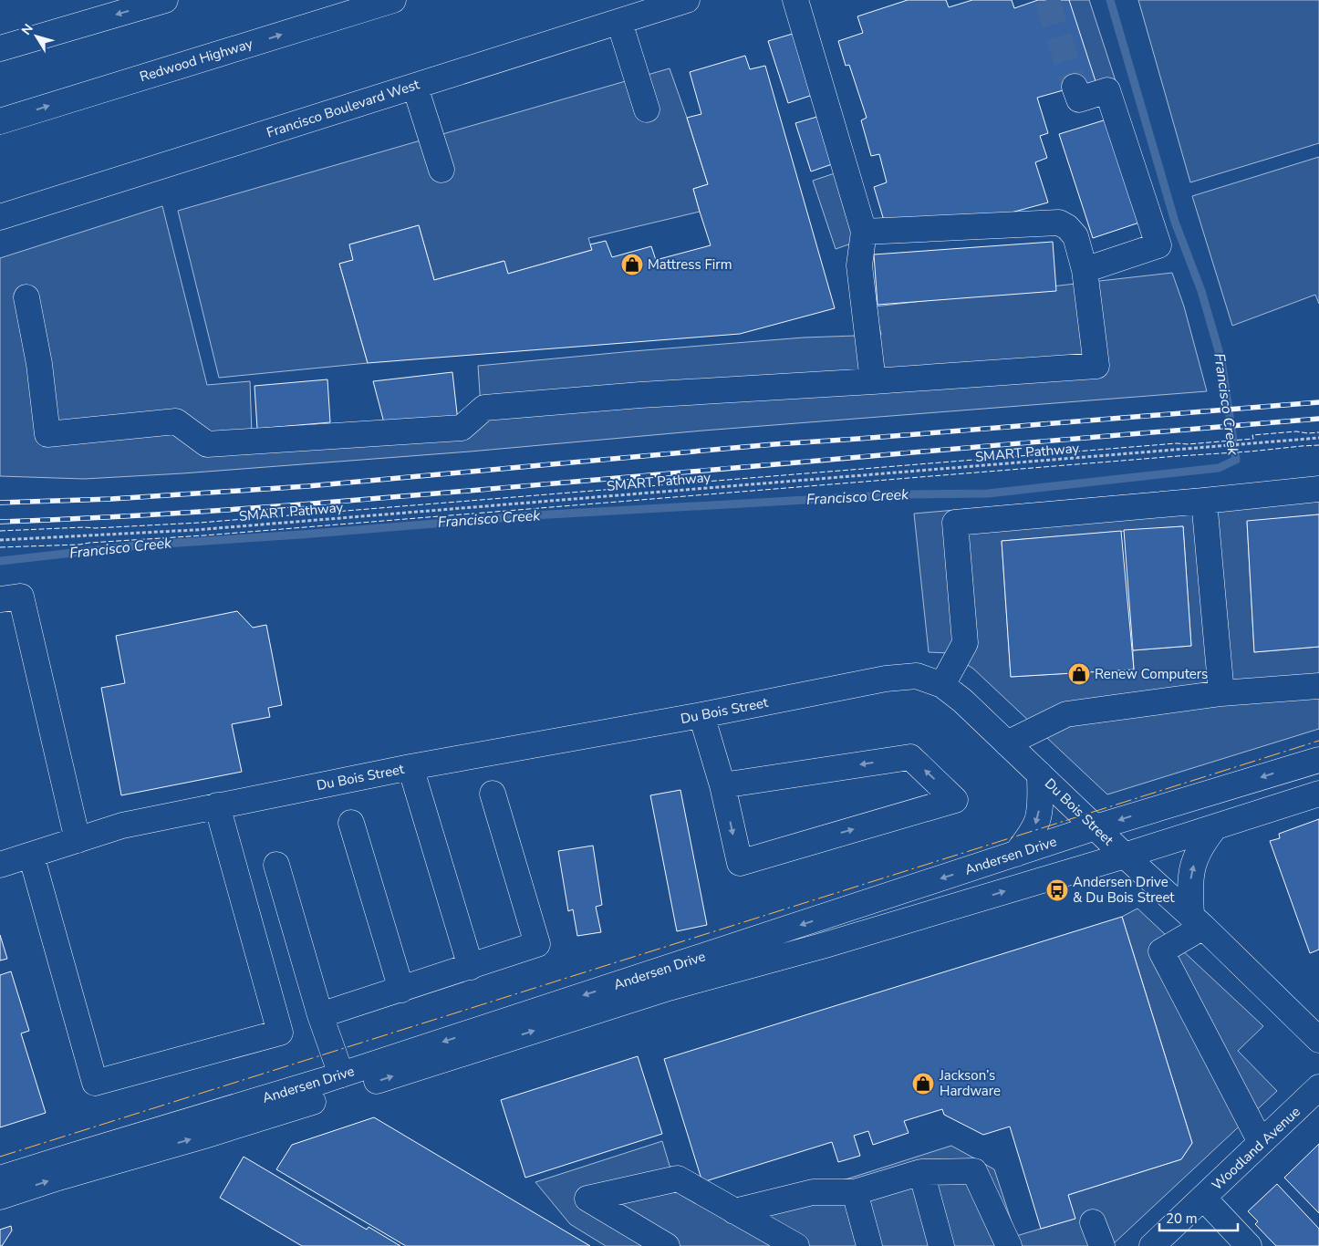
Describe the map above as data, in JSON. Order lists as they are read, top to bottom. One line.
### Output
{"streets":{"main road":["Redwood Highway","Francisco Boulevard West","Du Bois Street","Andersen Drive","Woodland Avenue"],"path":["SMART Pathway"]},"crossings":[["Du Bois Street","Andersen Drive"]],"water":["Francisco Creek"],"places":{"shop":["Mattress Firm","Renew Computers","Jackson’s Hardware"],"bus stop":["Andersen Drive & Du Bois Street"]},"scale_bar":"20 m","north":"top left"}
